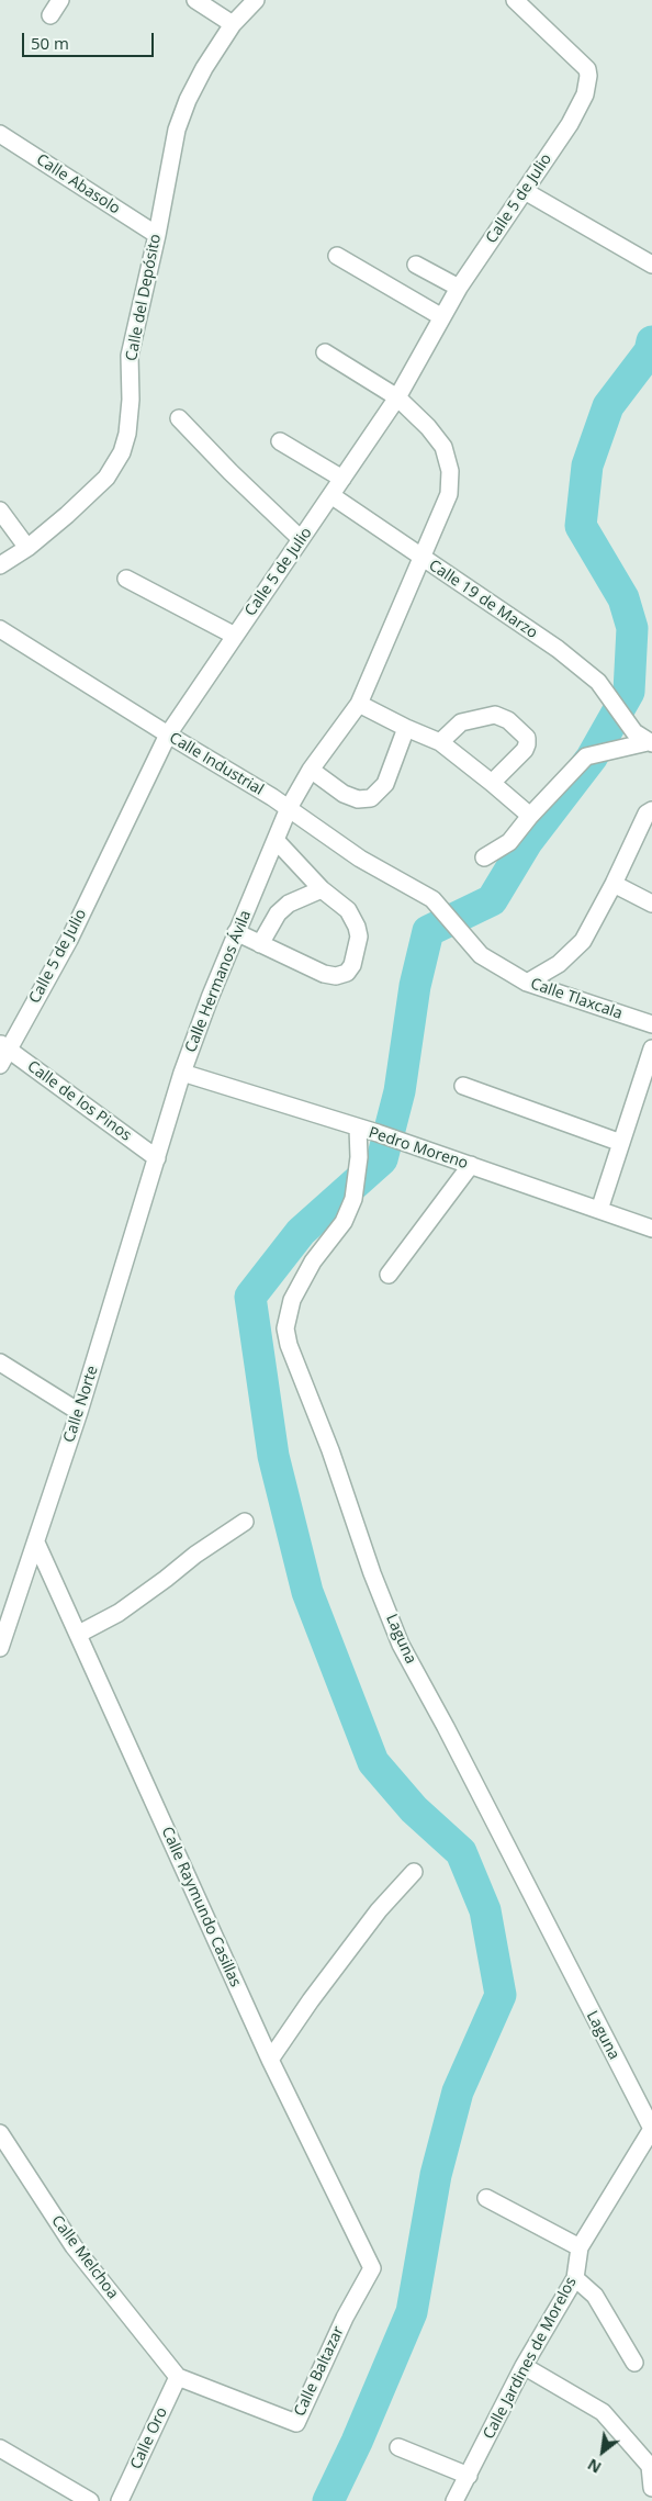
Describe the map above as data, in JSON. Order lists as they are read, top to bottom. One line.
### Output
{"streets":{"street":["Calle Abasolo","Calle 5 de Julio","Calle del Depósito","Calle 19 de Marzo","Calle Industrial","Calle Hermanos Ávila","Calle Tlaxcala","Calle de los Pinos","Pedro Moreno","Calle Norte","Laguna","Calle Raymundo Casillas","Calle Melchoa","Calle Jardines de Morelos","Calle Baltazar","Calle Oro"]},"crossings":[["Calle Abasolo","Calle del Depósito"],["Calle 5 de Julio","Calle 19 de Marzo"],["Calle 5 de Julio","Calle Industrial"],["Calle 5 de Julio","Calle de los Pinos"],["Calle 19 de Marzo","Calle Hermanos Ávila"],["Calle Industrial","Calle Hermanos Ávila"],["Calle Industrial","Calle Tlaxcala"],["Calle Hermanos Ávila","Calle de los Pinos"],["Calle Hermanos Ávila","Pedro Moreno"],["Calle Hermanos Ávila","Calle Norte"],["Calle de los Pinos","Calle Norte"],["Pedro Moreno","Laguna"],["Calle Norte","Calle Raymundo Casillas"],["Laguna","Calle Jardines de Morelos"],["Calle Raymundo Casillas","Calle Baltazar"],["Calle Melchoa","Calle Baltazar"],["Calle Melchoa","Calle Oro"],["Calle Baltazar","Calle Oro"]],"scale_bar":"50 m","north":"bottom left"}
